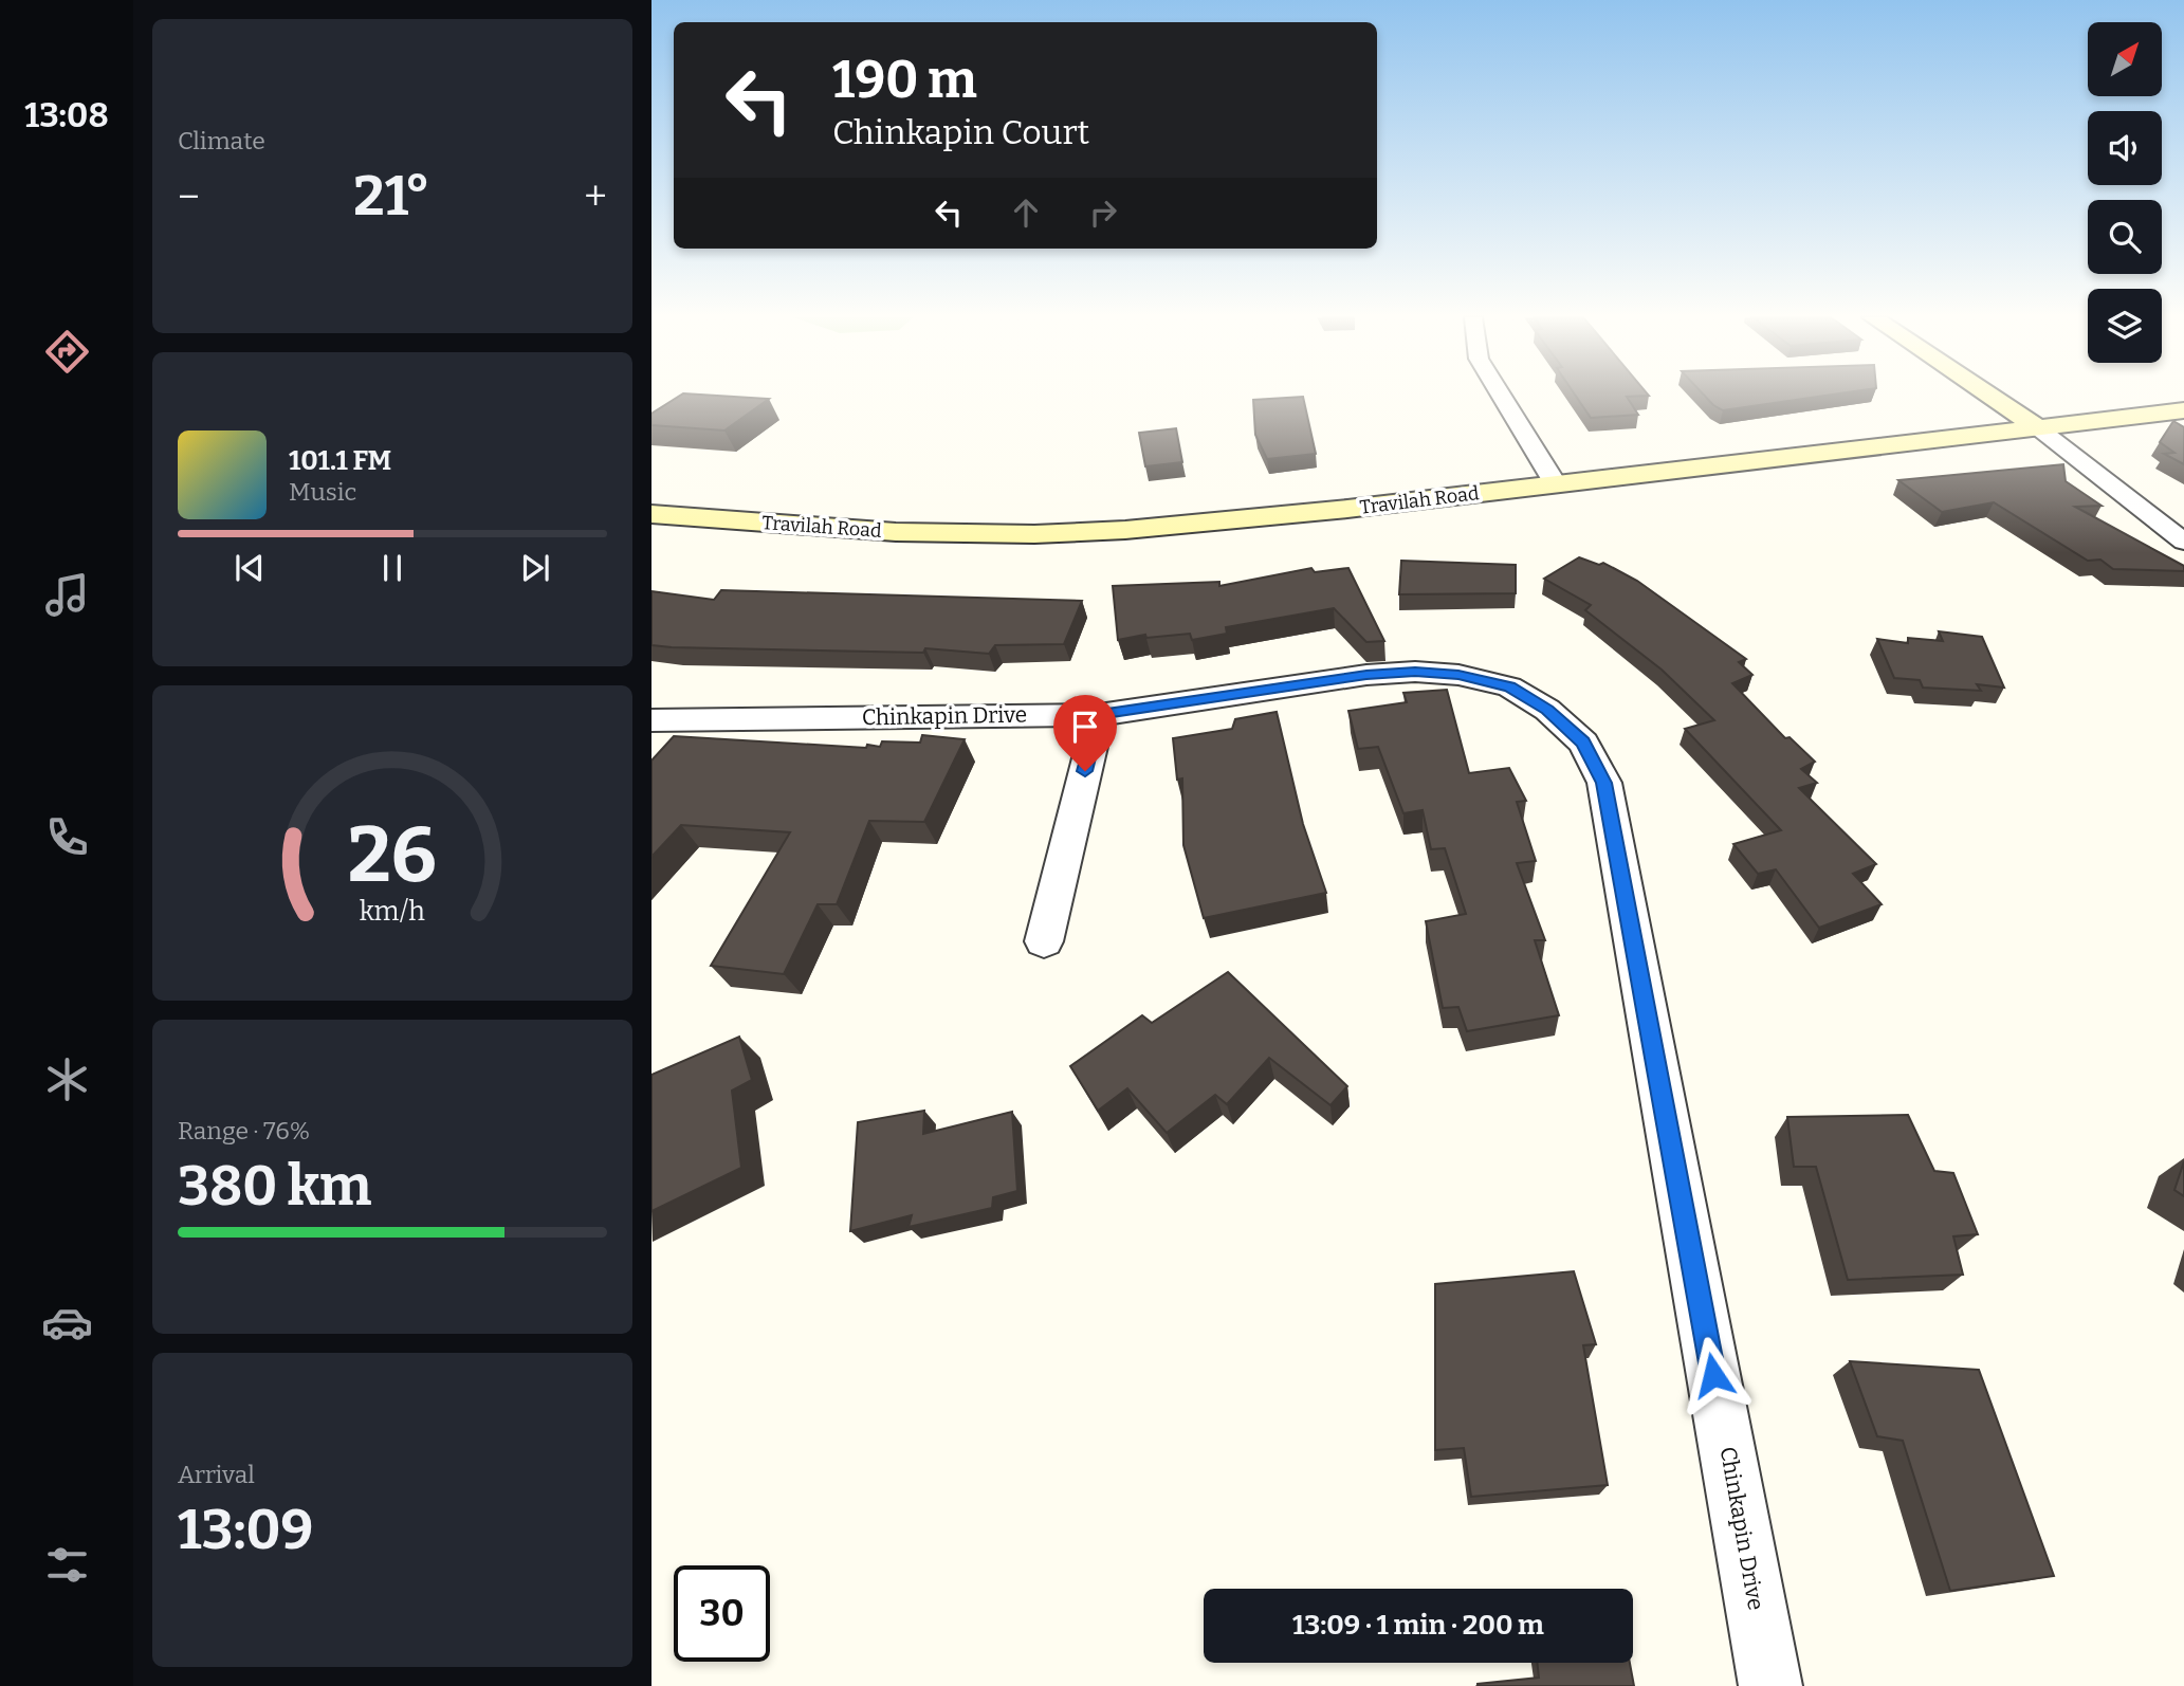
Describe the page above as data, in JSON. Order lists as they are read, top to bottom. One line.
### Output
{"streets":{"main road":["Travilah Road"],"street":["Chinkapin Drive"]},"north":"top right","page":{"tabs":"13:08","tile":["Climate",["Range · 76%","380 km"],["Arrival","13:09"]],"turn":["190 m","Chinkapin Court"],"heat":["−","21°","+"],"song":["101.1 FM","Music"],"limit":"30","trip":"13:09 · 1 min · 200 m","gauge":["26","km/h"]}}
